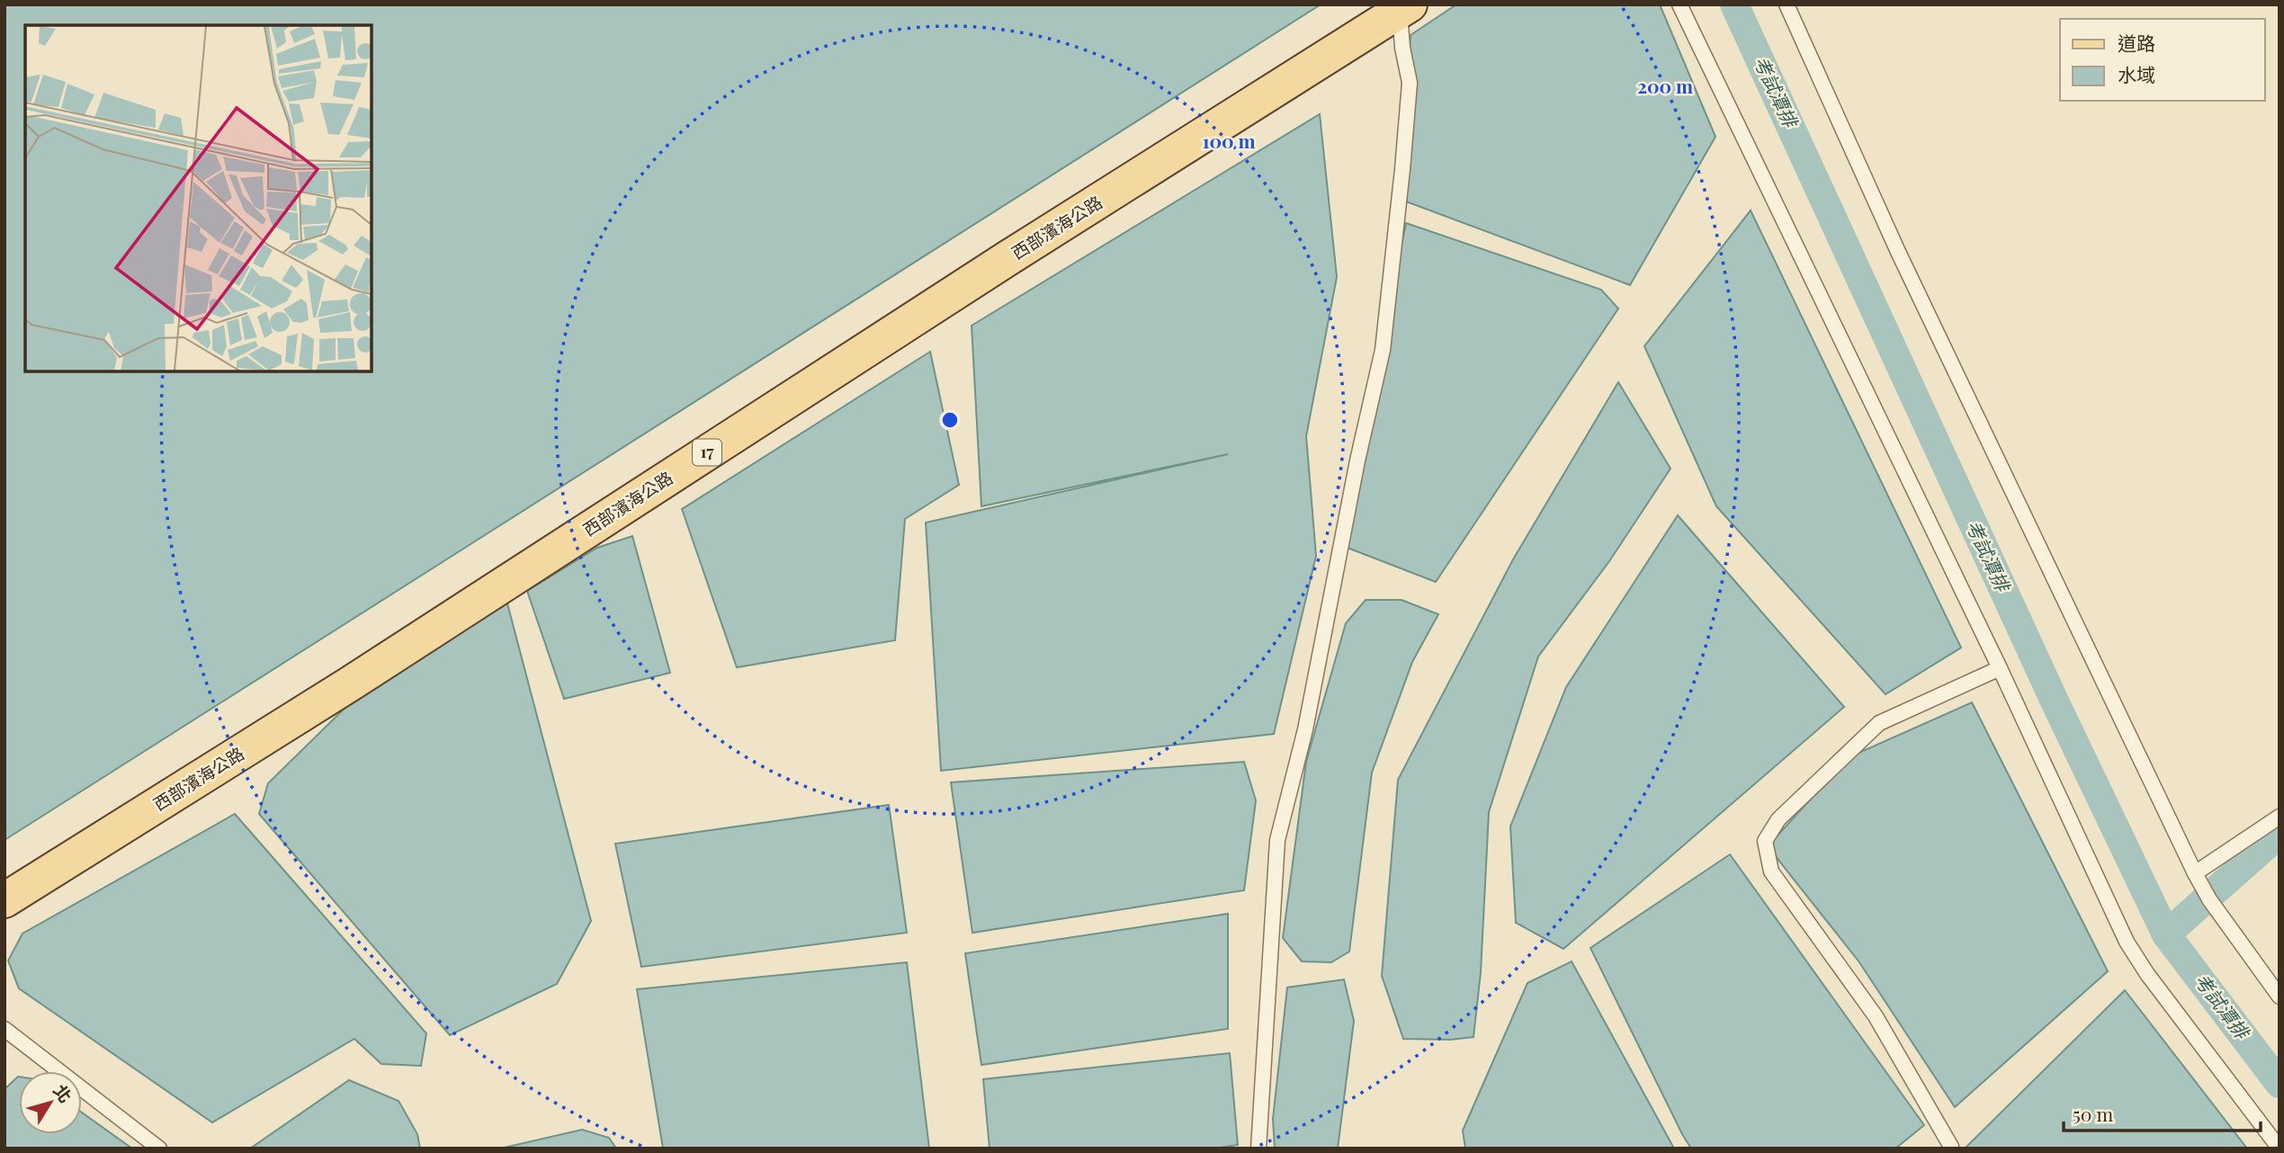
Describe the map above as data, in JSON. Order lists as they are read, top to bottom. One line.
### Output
{"streets":{"main road":["西部濱海公路","17"]},"water":["考試潭排"],"legend":["道路","水域"],"scale_bar":"50 m","north":"top right","rings":["200 m","100 m"]}
